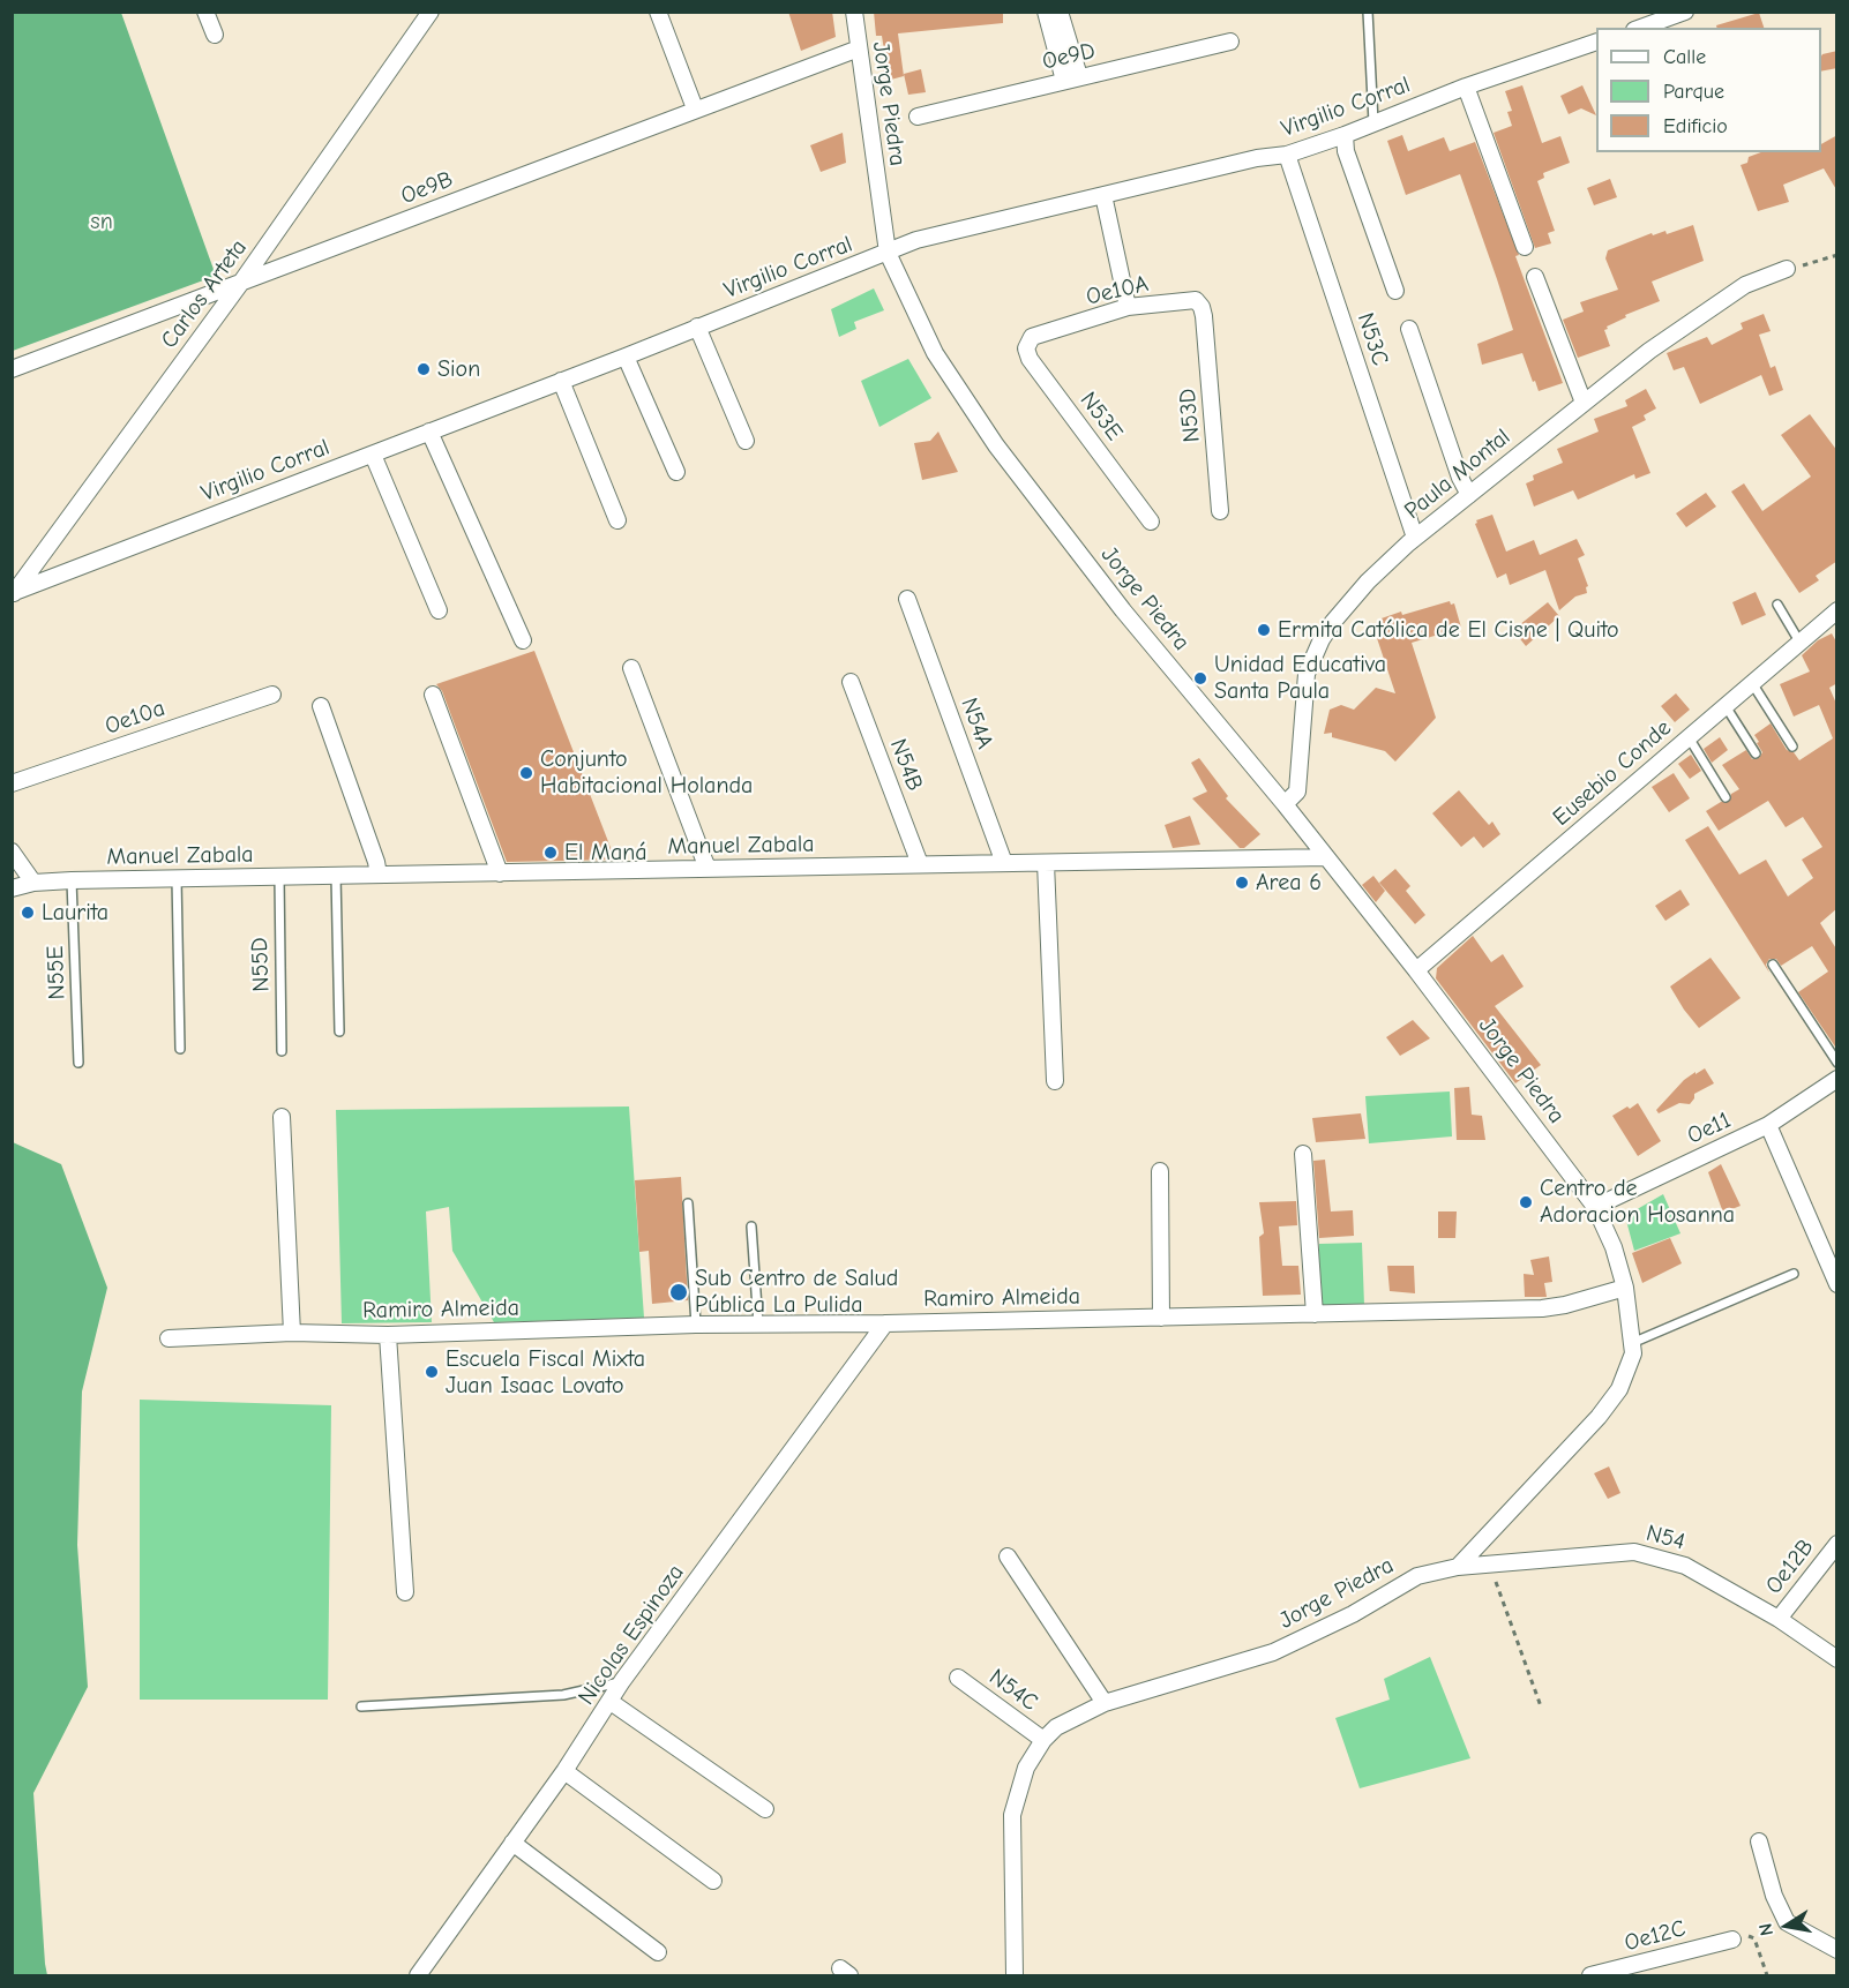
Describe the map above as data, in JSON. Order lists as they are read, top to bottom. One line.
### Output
{"streets":{"street":["Oe9D","Jorge Piedra","Virgilio Corral","Oe9B","Oe10A","Carlos Arteta","N53C","N53D","N53E","Paula Montal","Oe10a","N54A","N54B","Eusebio Conde","Manuel Zabala","Oe11","Ramiro Almeida","N54","Oe12B","Nicolas Espinoza","N54C","Oe12C"],"lane":["N55D","N55E"]},"crossings":[["Jorge Piedra","Virgilio Corral"],["Jorge Piedra","Oe9B"],["Jorge Piedra","Paula Montal"],["Jorge Piedra","Eusebio Conde"],["Jorge Piedra","Manuel Zabala"],["Jorge Piedra","Oe11"],["Jorge Piedra","Ramiro Almeida"],["Jorge Piedra","N54"],["Jorge Piedra","N54C"],["Virgilio Corral","Carlos Arteta"],["Virgilio Corral","N53C"],["Oe9B","Carlos Arteta"],["Oe10A","N53D"],["Oe10A","N53E"],["N53C","Paula Montal"],["N54A","Manuel Zabala"],["N54B","Manuel Zabala"],["Manuel Zabala","N55D"],["Manuel Zabala","N55E"],["Ramiro Almeida","Nicolas Espinoza"],["N54","Oe12B"]],"parks":["sn"],"places":["Sion","Ermita Católica de El Cisne | Quito","Unidad Educativa Santa Paula","Conjunto Habitacional Holanda","El Maná","Area 6","Laurita","Centro de Adoracion Hosanna","Sub Centro de Salud Pública La Pulida","Escuela Fiscal Mixta Juan Isaac Lovato"],"legend":["Calle","Parque","Edificio"],"north":"left"}
